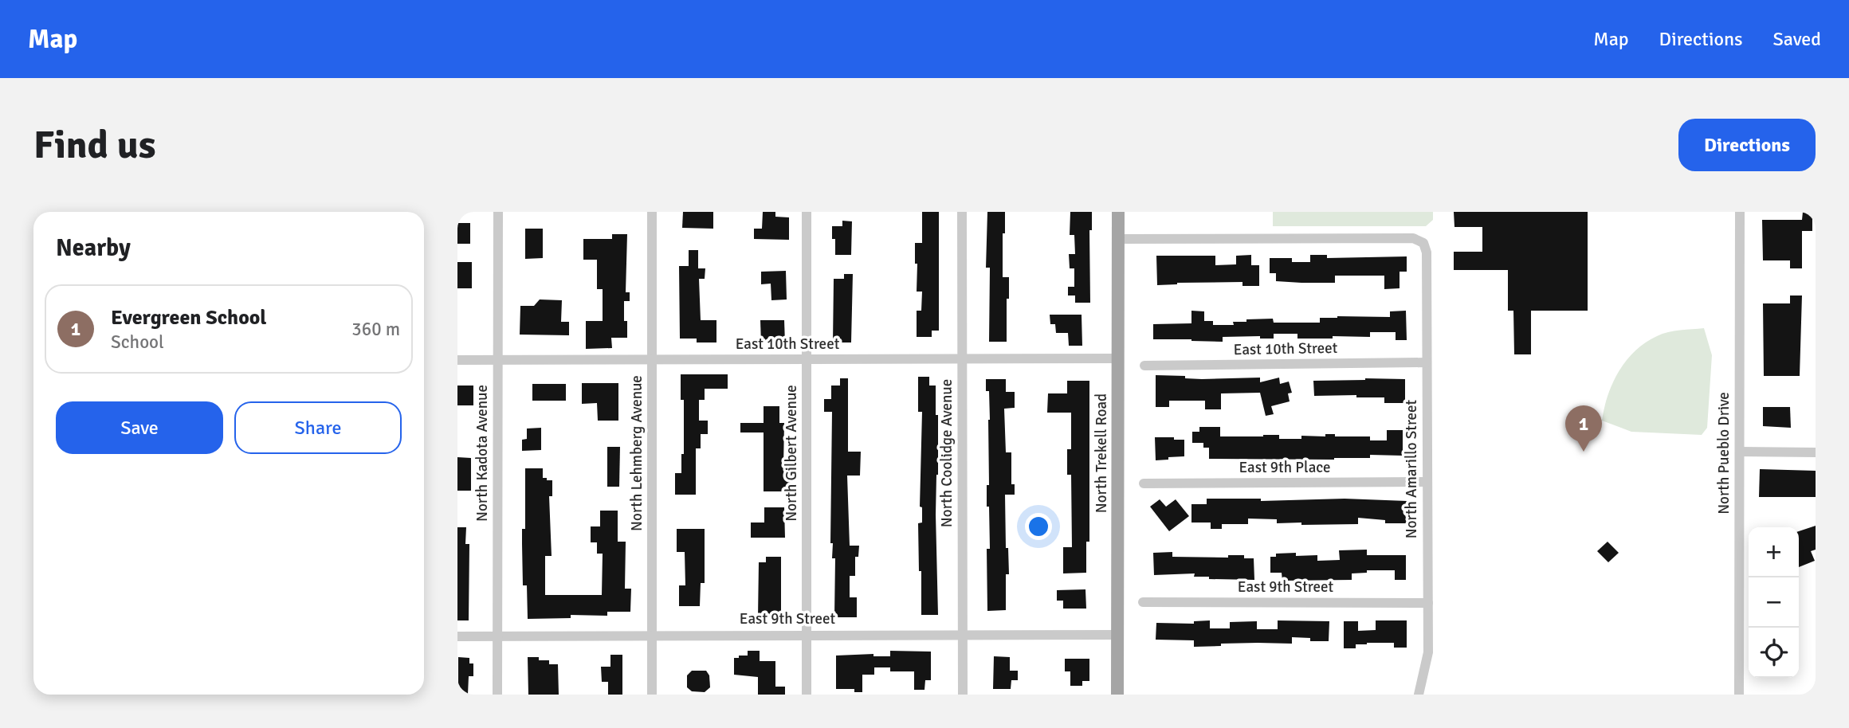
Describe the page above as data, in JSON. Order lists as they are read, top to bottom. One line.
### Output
{"streets":{"main road":["North Trekell Road"],"street":["East 10th Street","North Kadota Avenue","North Lehmberg Avenue","North Gilbert Avenue","North Coolidge Avenue","North Pueblo Drive","East 9th Place","North Amarillo Street","East 9th Street"]},"crossings":[["East 10th Street","North Kadota Avenue"],["East 10th Street","North Lehmberg Avenue"],["East 10th Street","North Gilbert Avenue"],["East 10th Street","North Coolidge Avenue"],["East 10th Street","North Trekell Road"],["East 10th Street","North Amarillo Street"],["North Kadota Avenue","East 9th Street"],["North Lehmberg Avenue","East 9th Street"],["North Gilbert Avenue","East 9th Street"],["North Coolidge Avenue","East 9th Street"],["North Trekell Road","North Amarillo Street"],["North Trekell Road","East 9th Street"],["East 9th Place","North Amarillo Street"],["North Amarillo Street","East 9th Street"]],"page":{"header":"Map","nav":["Map","Directions","Saved"],"buttons":["Directions",["Save","Share"]],"title":"Find us","heading":"Nearby","list":[{"mark":"1","name":"Evergreen School","note":"School","value":"360 m"}],"pins":"1","map_buttons":["+","−"]}}
